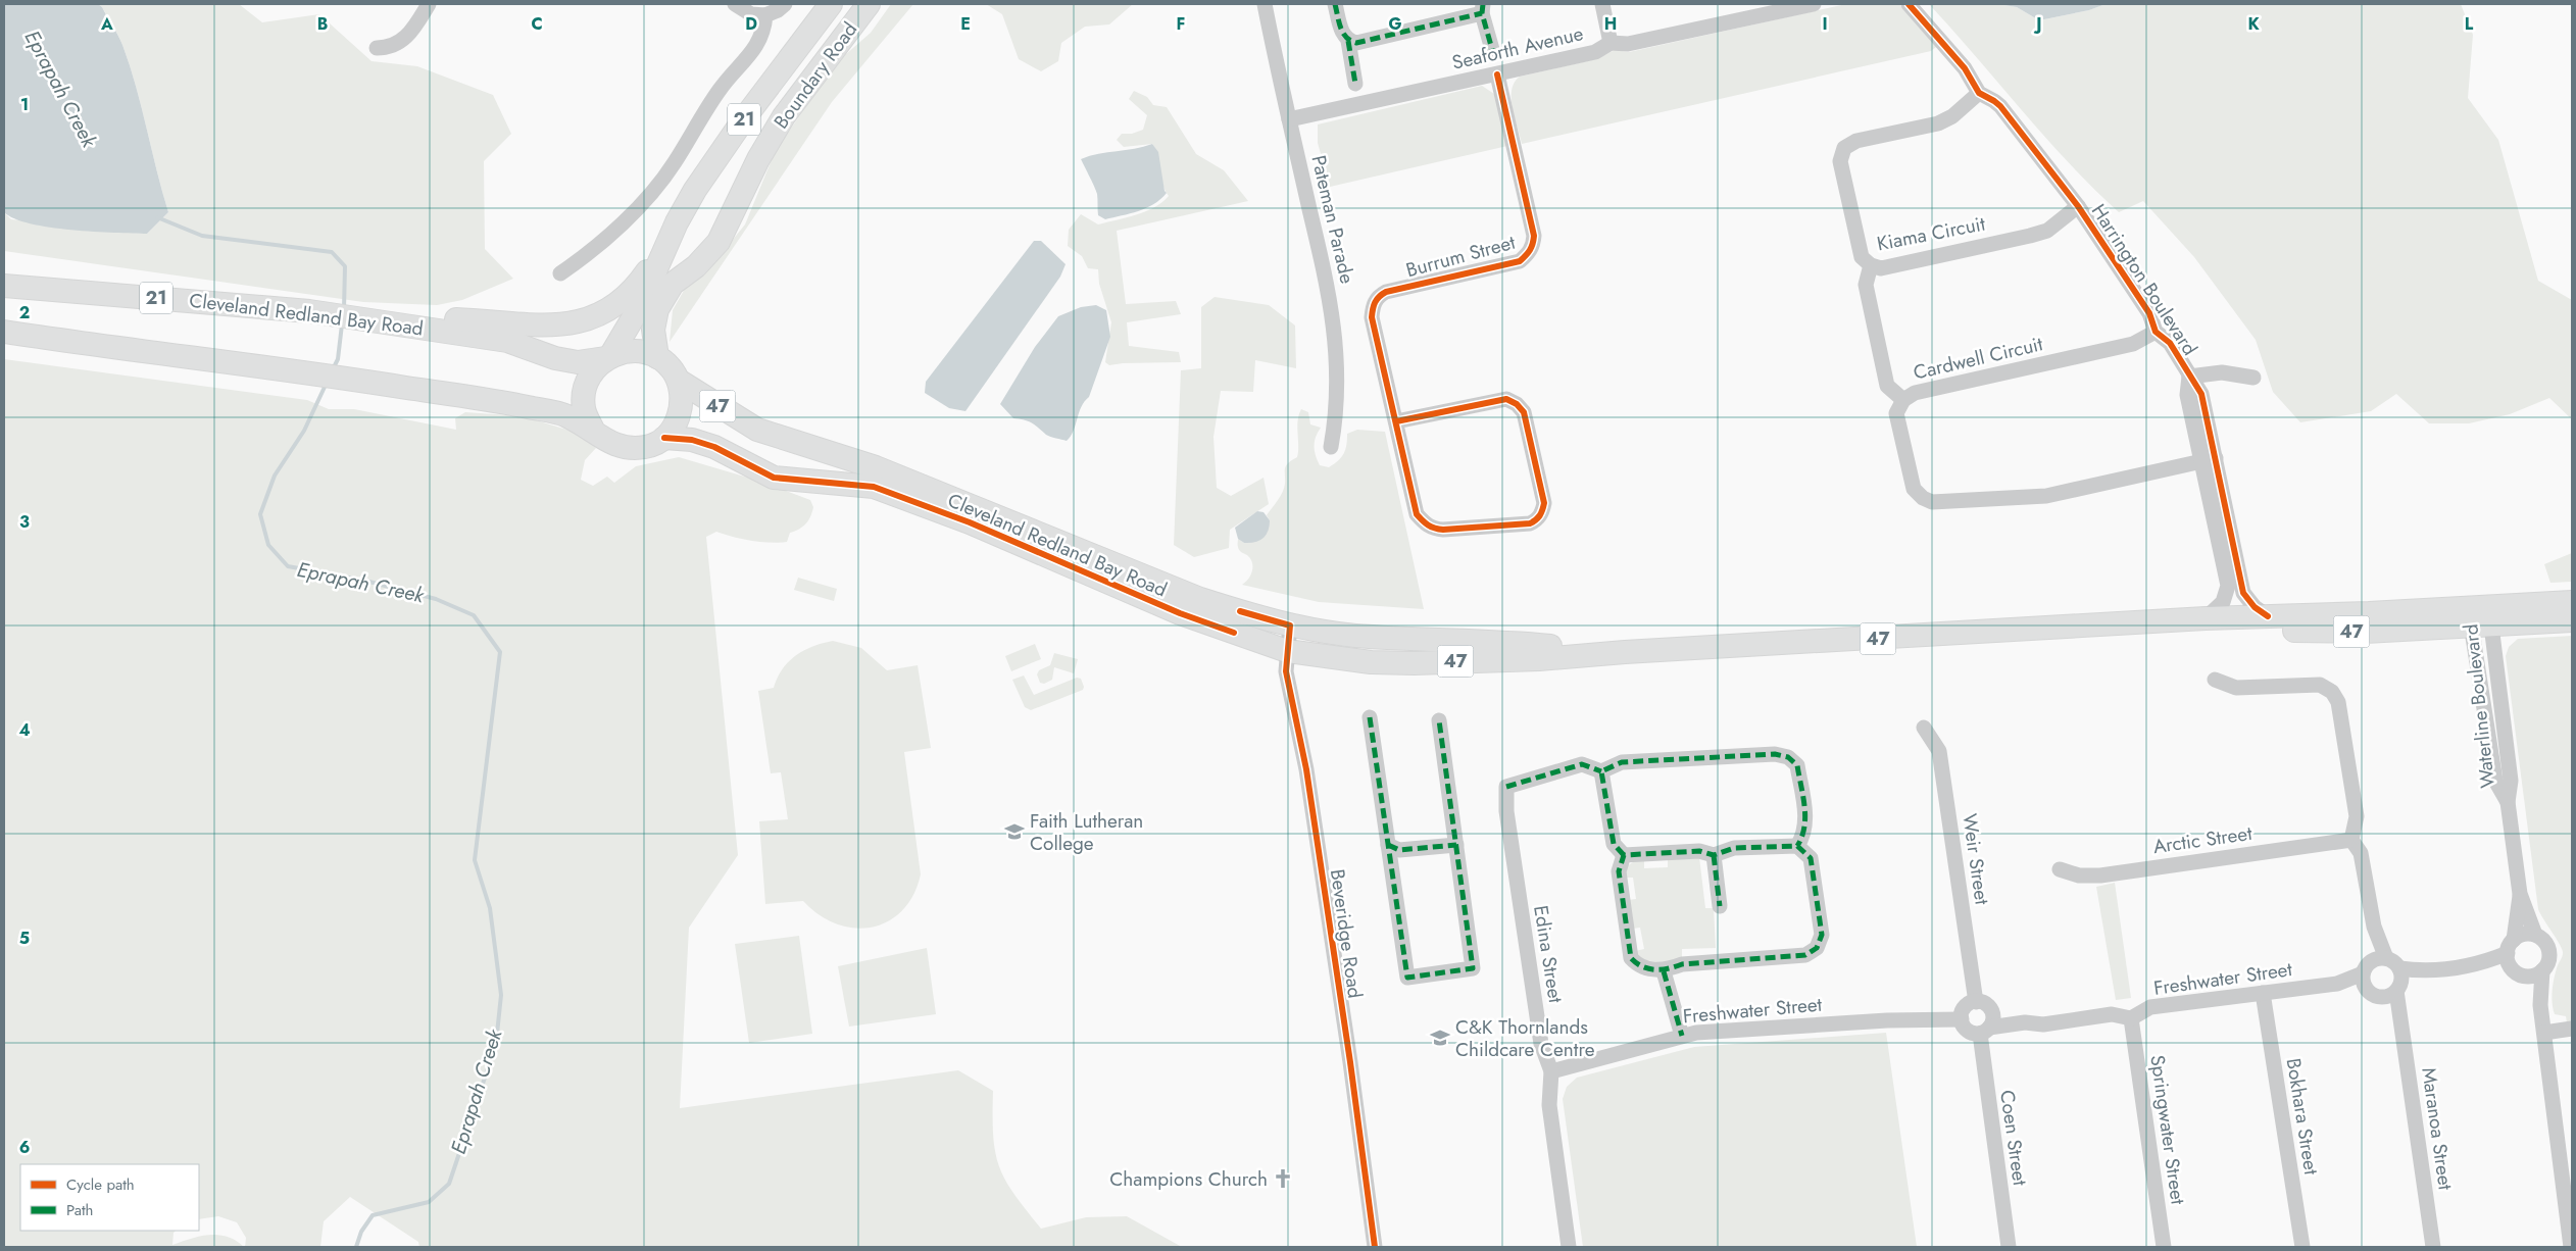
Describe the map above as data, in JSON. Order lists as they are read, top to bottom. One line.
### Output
{"streets":{"highway":["Boundary Road","21","Cleveland Redland Bay Road","47"],"street":["Seaforth Avenue","Pateman Parade","Kiama Circuit","Burrum Street","Harrington Boulevard","Cardwell Circuit","Waterline Boulevard","Arctic Street","Weir Street","Beveridge Road","Edina Street","Freshwater Street","Bokhara Street","Maranoa Street","Springwater Street","Coen Street"]},"crossings":[["Seaforth Avenue","Pateman Parade"],["Seaforth Avenue","Burrum Street"],["Boundary Road","21"],["Boundary Road","Cleveland Redland Bay Road"],["21","Cleveland Redland Bay Road"],["Kiama Circuit","Harrington Boulevard"],["Harrington Boulevard","Cleveland Redland Bay Road"],["Harrington Boulevard","Cardwell Circuit"],["Cleveland Redland Bay Road","Waterline Boulevard"],["Cleveland Redland Bay Road","Beveridge Road"],["Weir Street","Freshwater Street"],["Weir Street","Coen Street"],["Edina Street","Freshwater Street"],["Freshwater Street","Bokhara Street"],["Freshwater Street","Maranoa Street"],["Freshwater Street","Springwater Street"],["Freshwater Street","Coen Street"]],"water":["Eprapah Creek"],"places":{"school or university":["Faith Lutheran College","C&K Thornlands Childcare Centre"],"church":["Champions Church"]},"legend":["Cycle path","Path"],"grid":{"columns":["A","B","C","D","E","F","G","H","I","J","K","L"],"rows":["1","2","3","4","5","6"]}}
